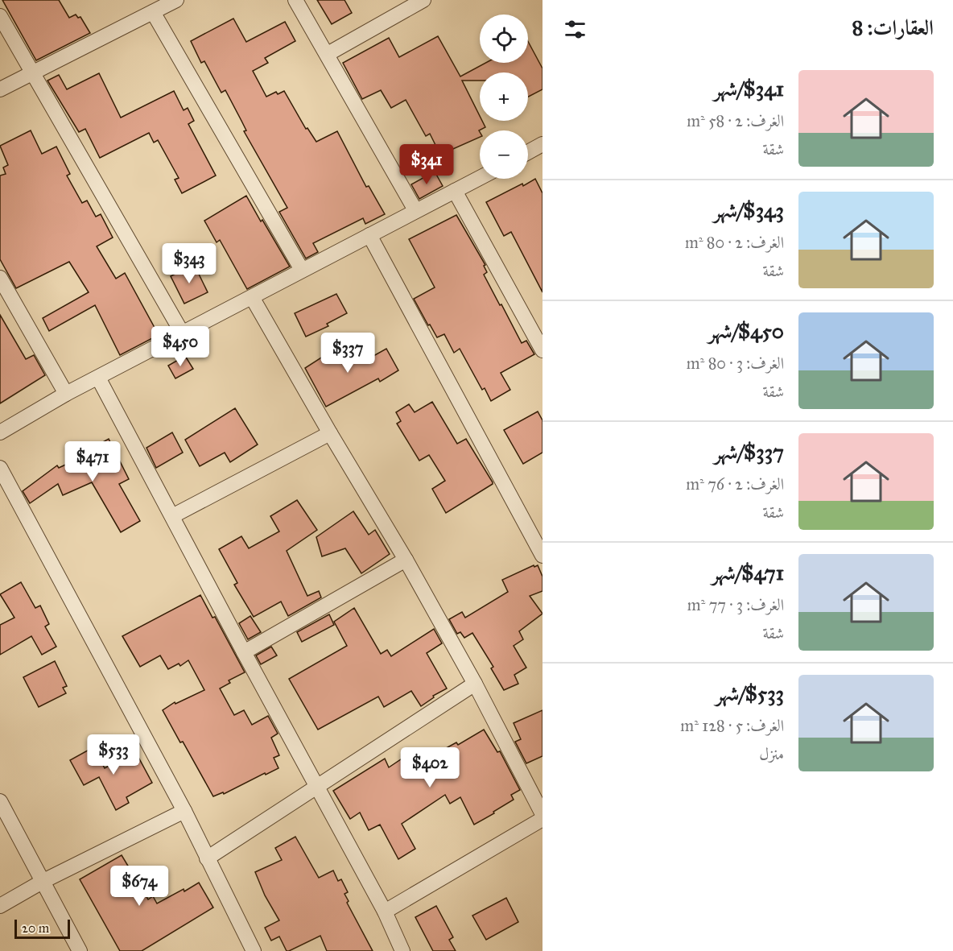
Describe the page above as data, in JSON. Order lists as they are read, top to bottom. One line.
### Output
{"scale_bar":"20 m","page":{"heading":"العقارات: 8","map_buttons":["+","−"],"list":[{"name":"$341/شهر","note":"الغرف: 2 · 58 m² · شقة"},{"name":"$343/شهر","note":"الغرف: 2 · 80 m² · شقة"},{"name":"$450/شهر","note":"الغرف: 3 · 80 m² · شقة"},{"name":"$337/شهر","note":"الغرف: 2 · 76 m² · شقة"},{"name":"$471/شهر","note":"الغرف: 3 · 77 m² · شقة"},{"name":"$533/شهر","note":"الغرف: 5 · 128 m² · منزل"}],"price":["$341","$343","$450","$337","$471","$533","$402","$674"],"scale":"20 m"}}
